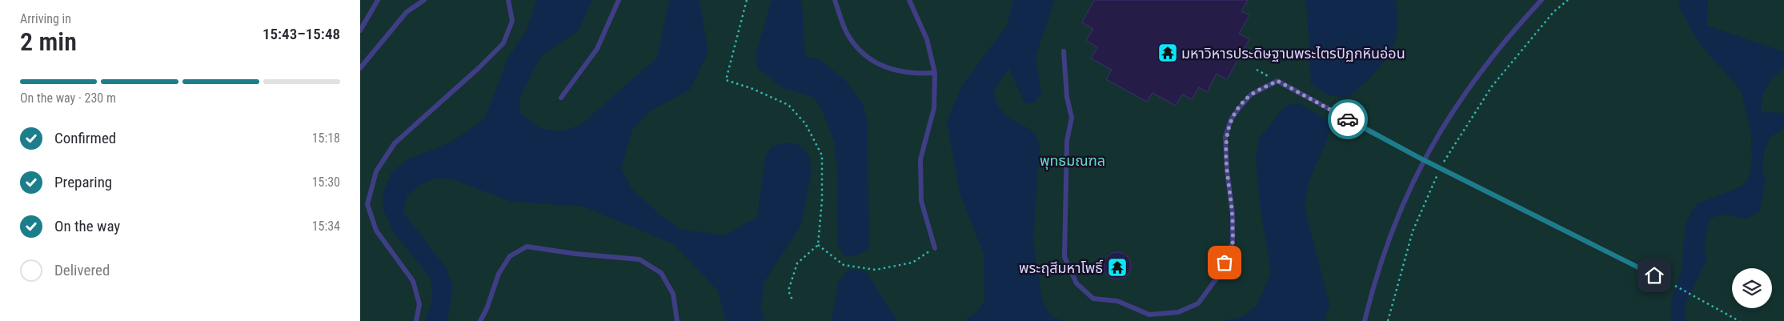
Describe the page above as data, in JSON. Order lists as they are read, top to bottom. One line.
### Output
{"parks":["พุทธมณฑล"],"places":{"temple":["มหาวิหารประดิษฐานพระไตรปิฏกหินอ่อน","พระฤสีมหาโพธิ์"]},"page":{"heading":["2 min","Arriving in","15:43–15:48"],"bar":"On the way · 230 m","list":[["Confirmed","15:18"],["Preparing","15:30"],["On the way","15:34"],"Delivered"]}}
